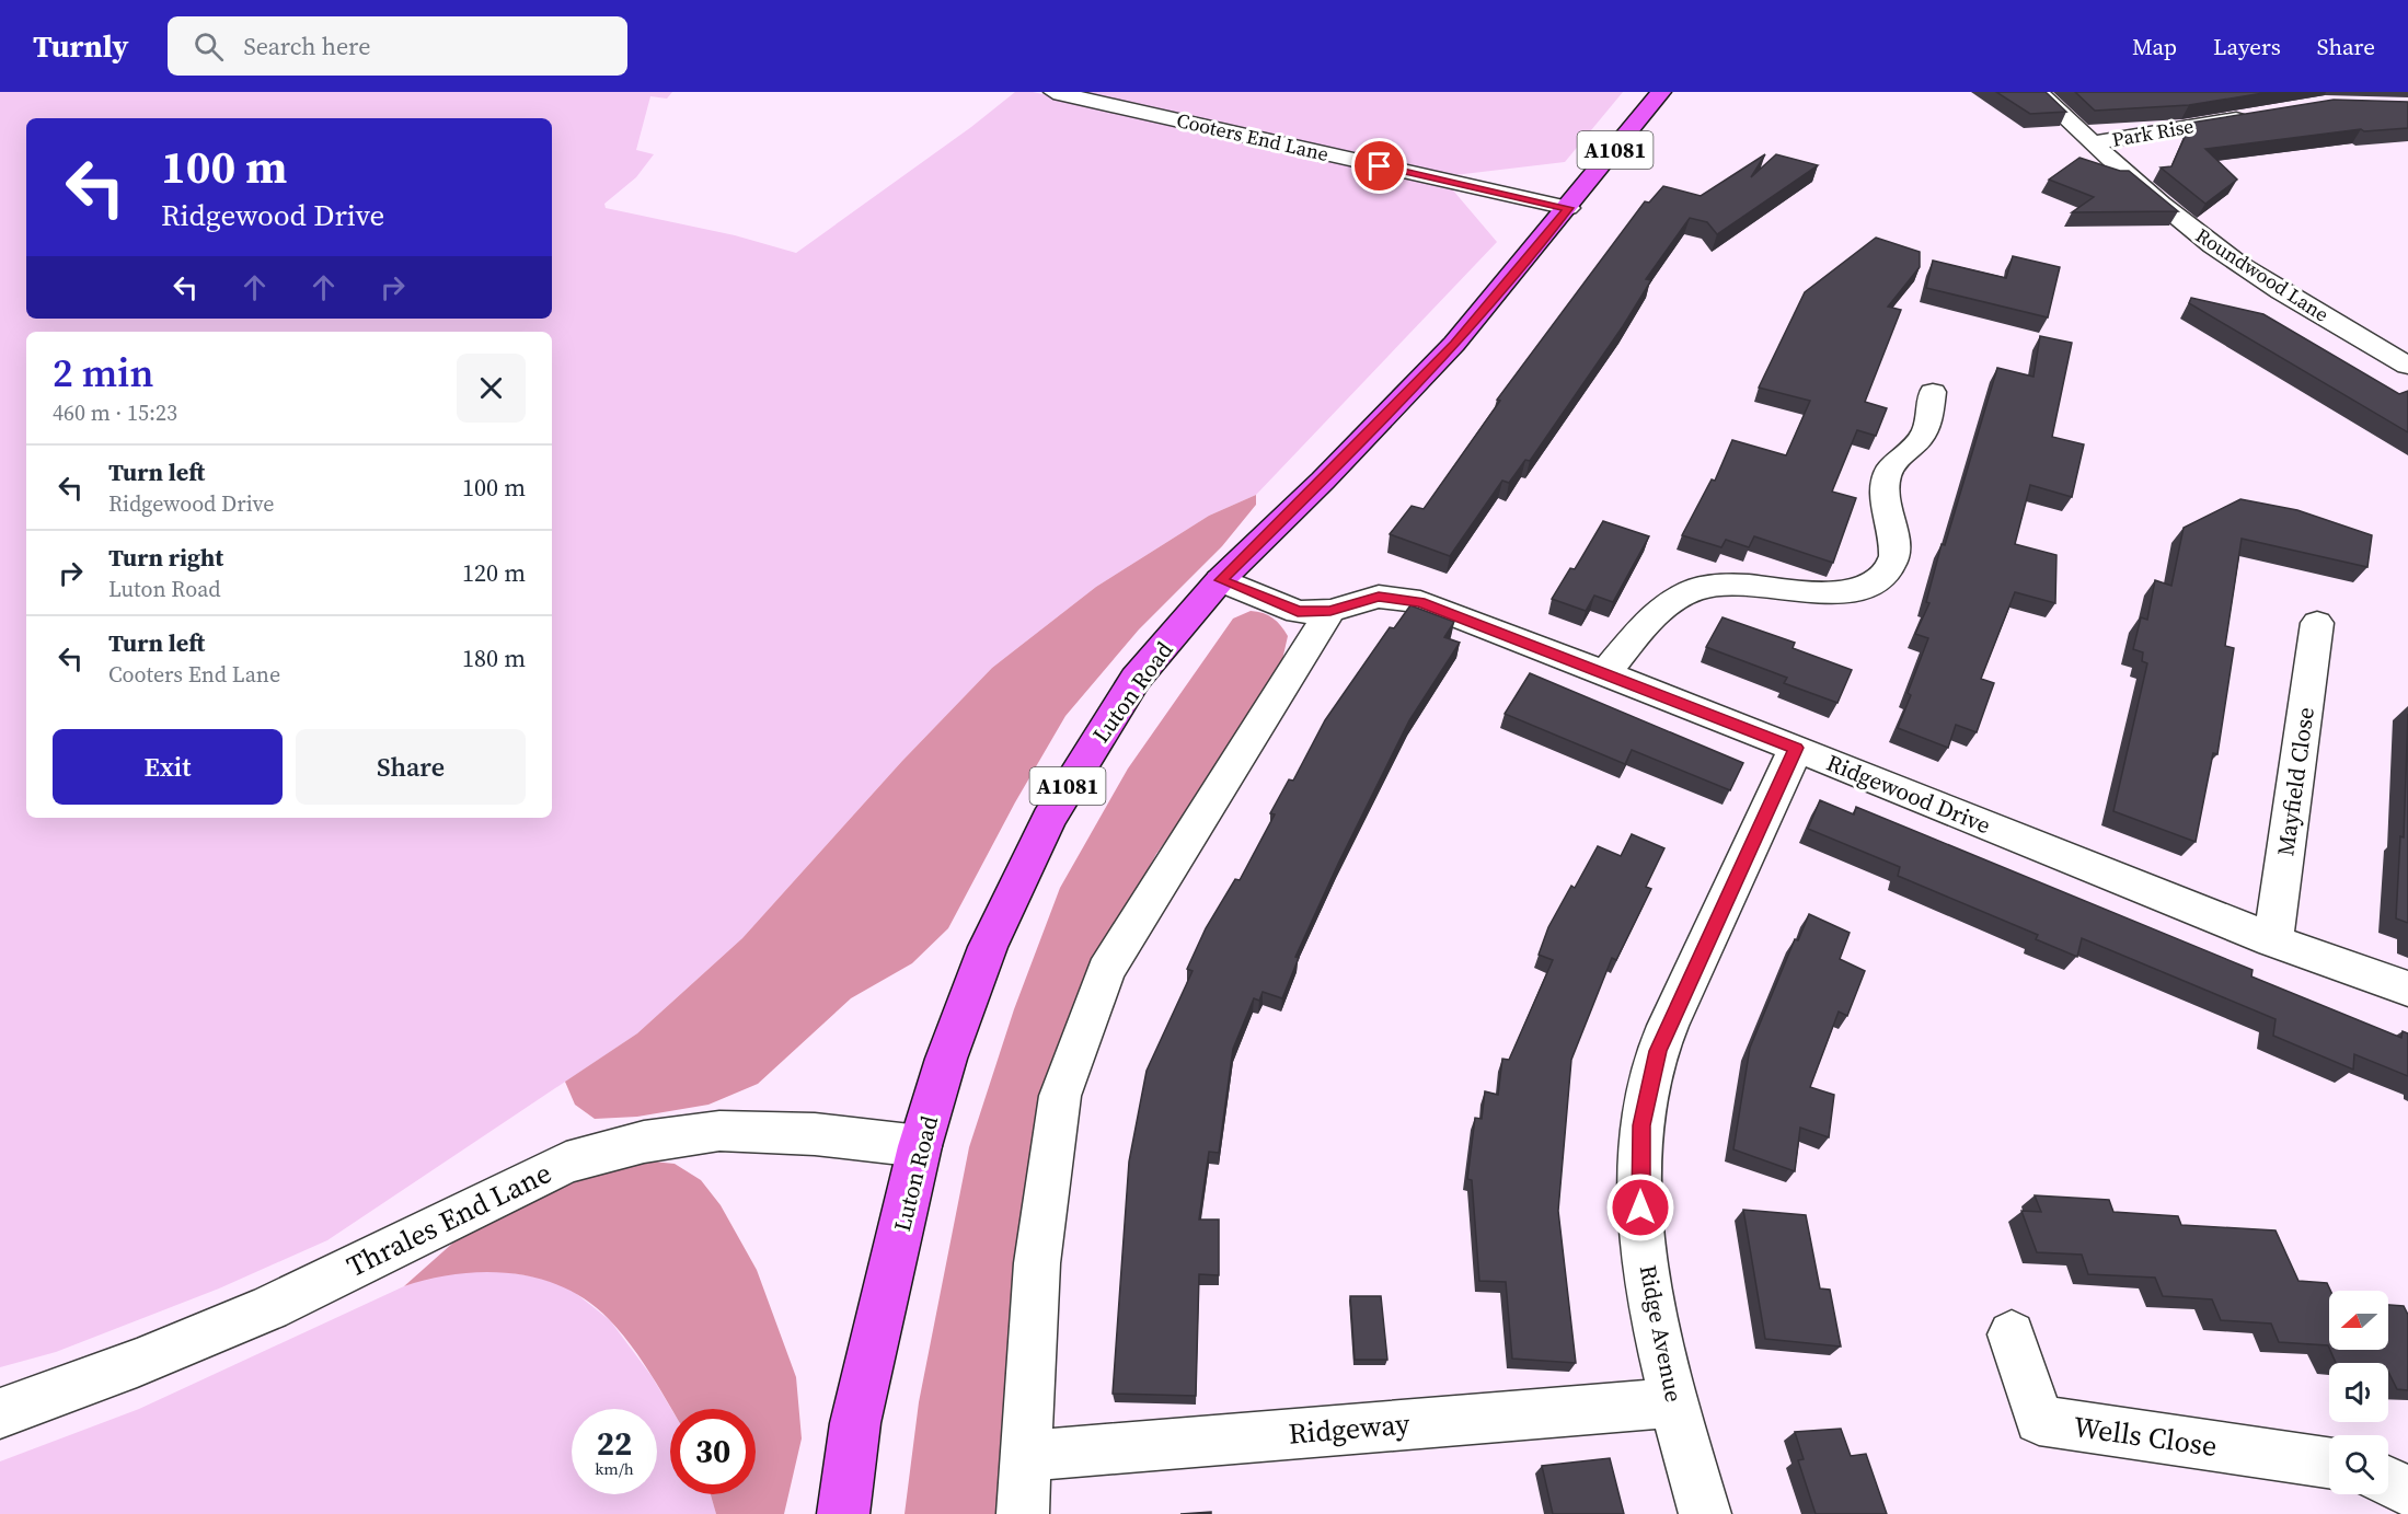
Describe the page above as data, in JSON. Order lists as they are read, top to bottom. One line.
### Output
{"streets":{"main road":["A1081","Luton Road"],"street":["Park Rise","Cooters End Lane","Roundwood Lane","Mayfield Close","Ridgewood Drive","Thrales End Lane","Ridge Avenue","Ridgeway","Wells Close"]},"crossings":[["Park Rise","Roundwood Lane"],["Cooters End Lane","Luton Road"],["Luton Road","Ridgewood Drive"],["Luton Road","Thrales End Lane"],["Mayfield Close","Ridgewood Drive"],["Ridgewood Drive","Ridge Avenue"],["Ridge Avenue","Ridgeway"]],"north":"left","page":{"header":"Turnly","search":"Search here","nav":["Map","Layers","Share"],"turn":["100 m","Ridgewood Drive"],"heading":["2 min","460 m · 15:23"],"list":[{"name":"Turn left","note":"Ridgewood Drive","value":"100 m"},{"name":"Turn right","note":"Luton Road","value":"120 m"},{"name":"Turn left","note":"Cooters End Lane","value":"180 m"}],"buttons":["Exit","Share"],"speed":"22 km/h","limit":"30"}}
